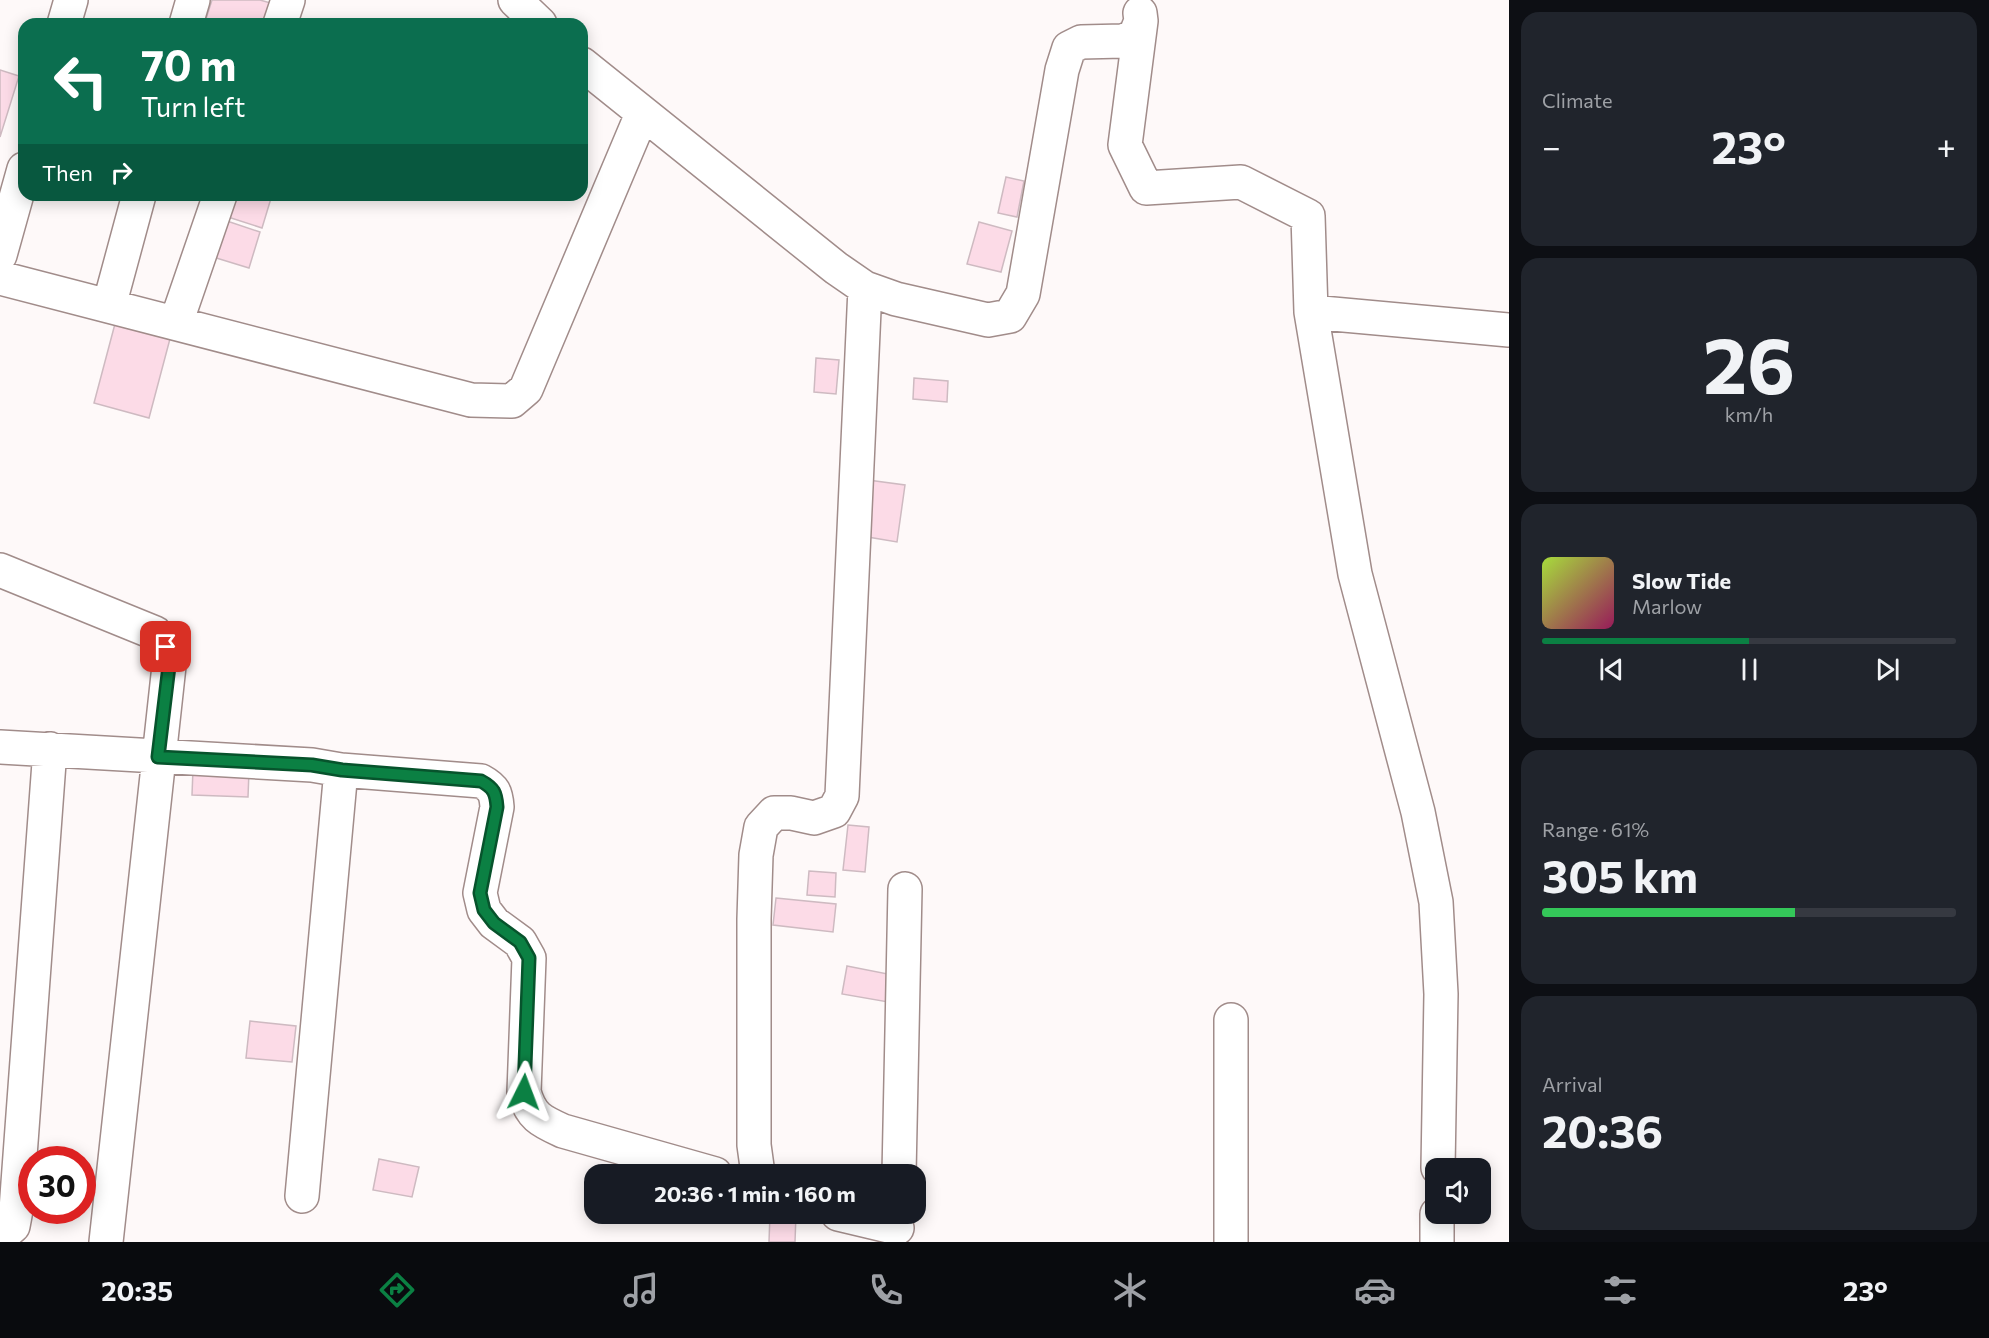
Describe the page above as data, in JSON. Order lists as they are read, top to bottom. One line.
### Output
{"page":{"tile":["Climate",["26","km/h"],["Range · 61%","305 km"],["Arrival","20:36"]],"turn":["70 m","Turn left"],"heat":["−","23°","+"],"then":"Then","song":["Slow Tide","Marlow"],"limit":"30","trip":"20:36 · 1 min · 160 m","tabs":["20:35","23°"]}}
